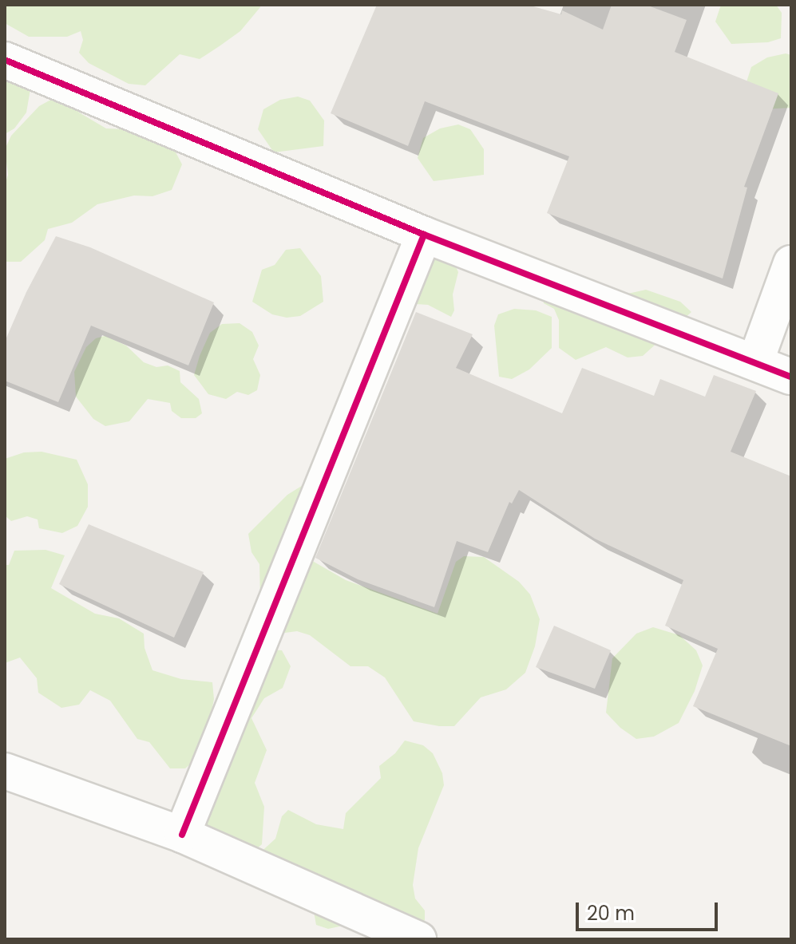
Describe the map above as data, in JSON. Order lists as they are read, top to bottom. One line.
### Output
{"scale_bar":"20 m"}
